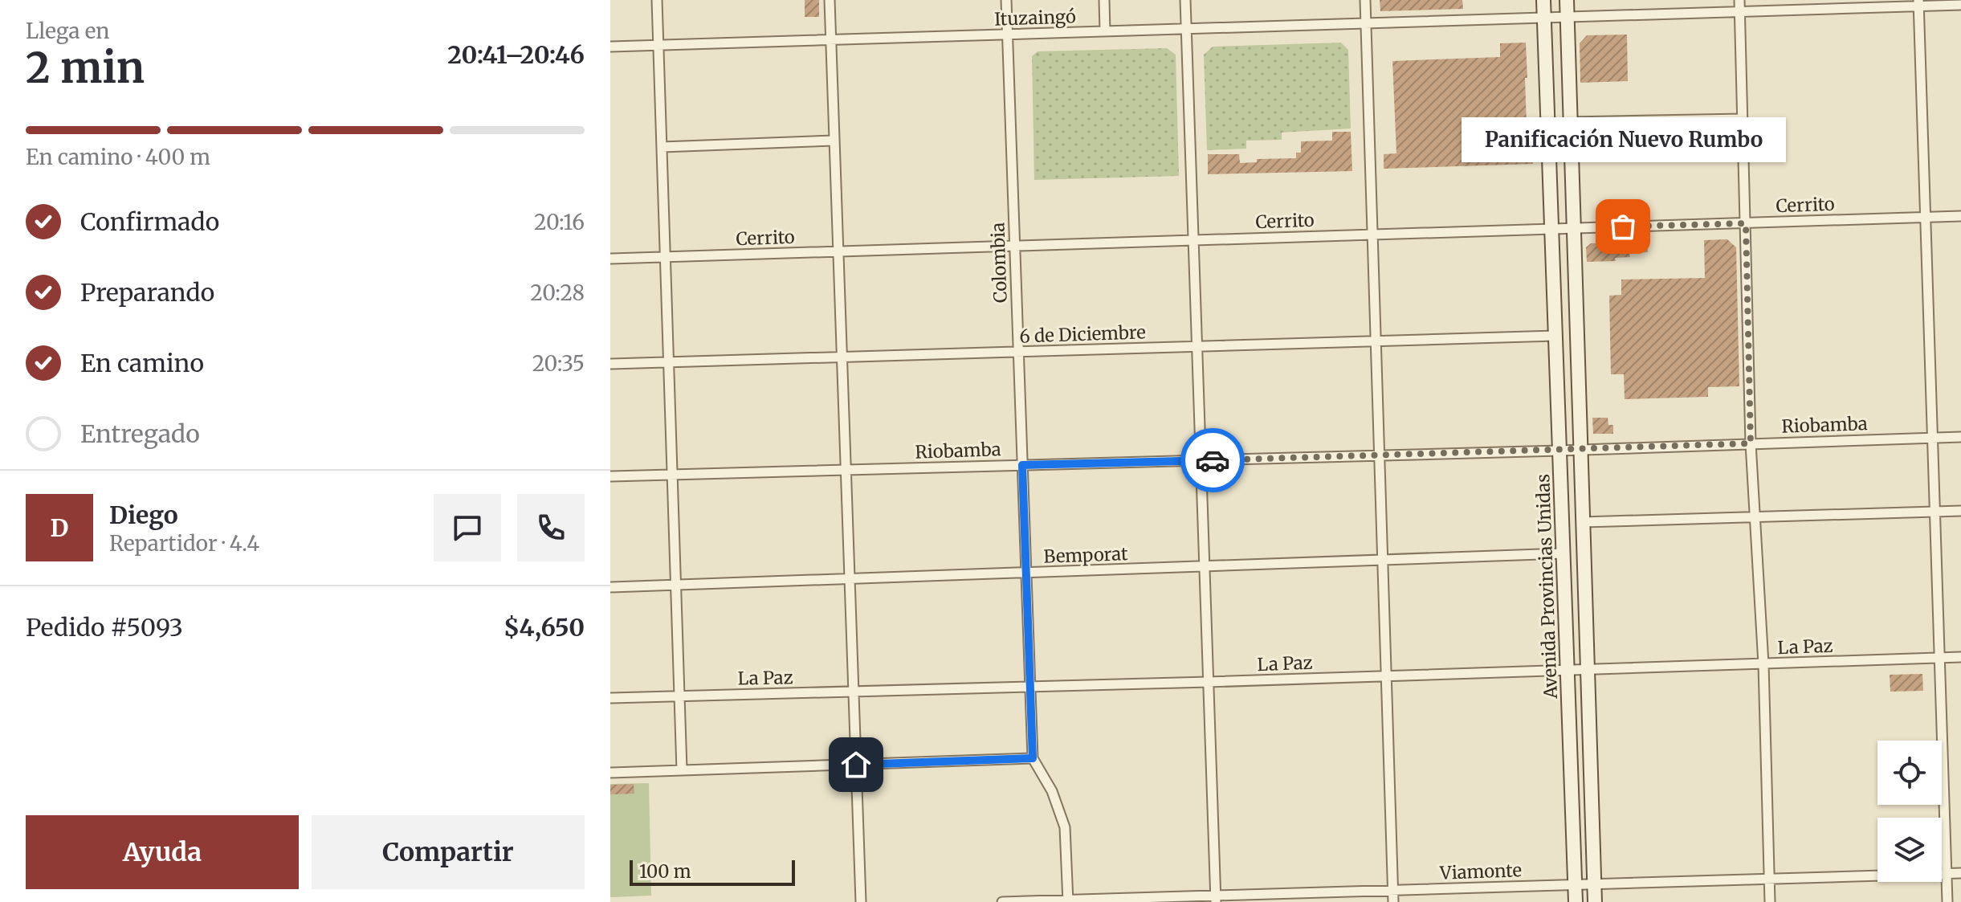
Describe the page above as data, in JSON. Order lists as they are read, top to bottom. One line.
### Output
{"streets":{"main road":["Avenida Provincias Unidas"],"street":["Ituzaingó","Cerrito","Colombia","6 de Diciembre","Riobamba","Bemporat","La Paz","Viamonte"]},"crossings":[["Ituzaingó","Colombia"],["Ituzaingó","Avenida Provincias Unidas"],["Cerrito","Colombia"],["Cerrito","Avenida Provincias Unidas"],["Colombia","6 de Diciembre"],["Colombia","Riobamba"],["Colombia","Bemporat"],["Colombia","La Paz"],["Colombia","Viamonte"],["6 de Diciembre","Avenida Provincias Unidas"],["Riobamba","Avenida Provincias Unidas"],["Bemporat","Avenida Provincias Unidas"],["Avenida Provincias Unidas","La Paz"],["Avenida Provincias Unidas","Viamonte"]],"places":["Panificación Nuevo Rumbo"],"scale_bar":"100 m","page":{"heading":["2 min","Llega en","20:41–20:46"],"panel":["Diego","Repartidor · 4.4","Pedido #5093","$4,650"],"bar":"En camino · 400 m","bubble":"Panificación Nuevo Rumbo","list":[["Confirmado","20:16"],["Preparando","20:28"],["En camino","20:35"],"Entregado"],"round":"D","buttons":["Ayuda","Compartir"],"scale":"100 m"}}
